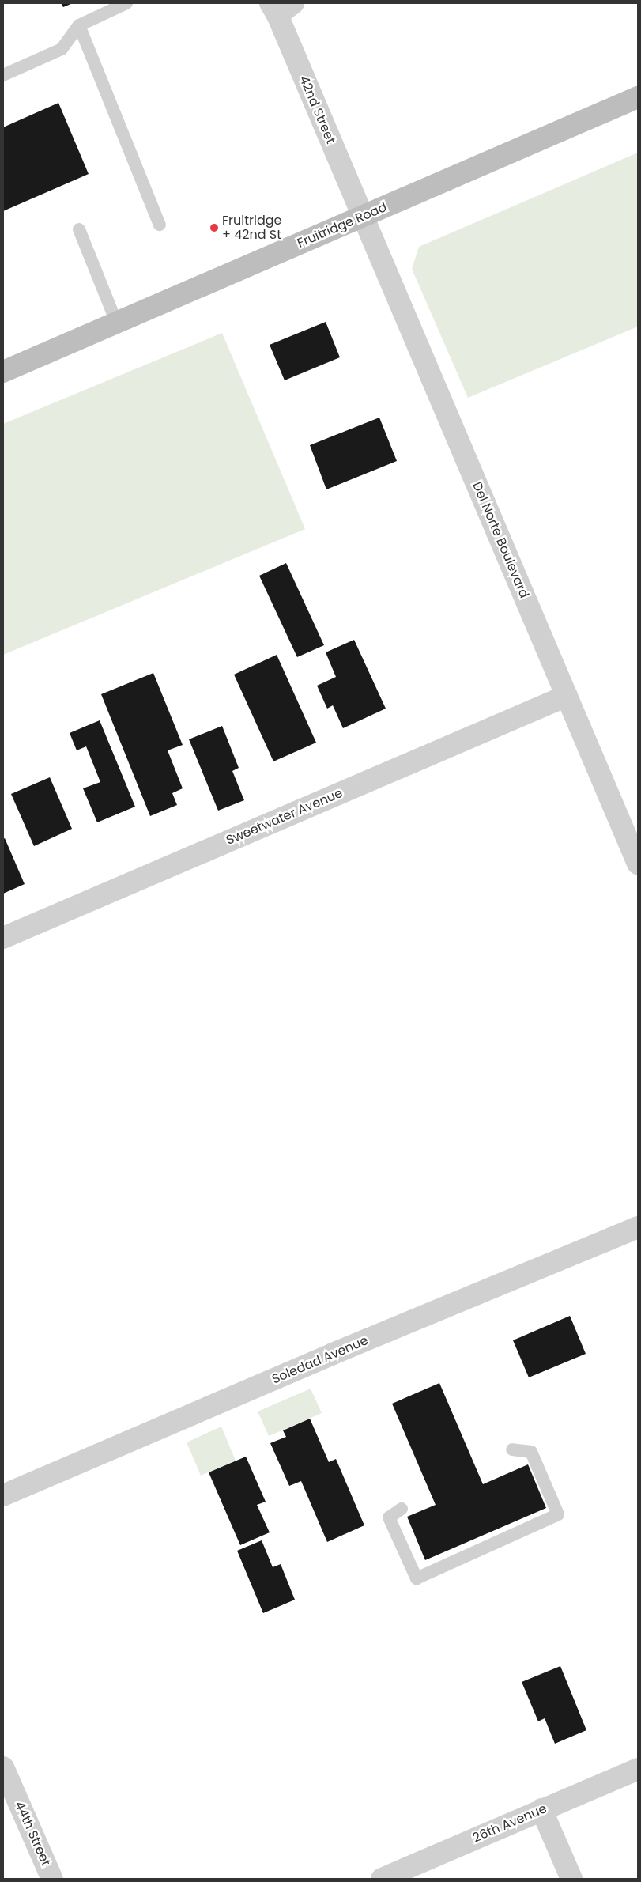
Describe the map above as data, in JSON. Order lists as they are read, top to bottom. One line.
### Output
{"streets":{"main road":["Fruitridge Road"],"street":["42nd Street","Del Norte Boulevard","Sweetwater Avenue","Soledad Avenue","26th Avenue","44th Street"]},"crossings":[["42nd Street","Fruitridge Road"],["42nd Street","Del Norte Boulevard"],["Fruitridge Road","Del Norte Boulevard"],["Del Norte Boulevard","Sweetwater Avenue"]],"places":["Fruitridge + 42nd St"]}
